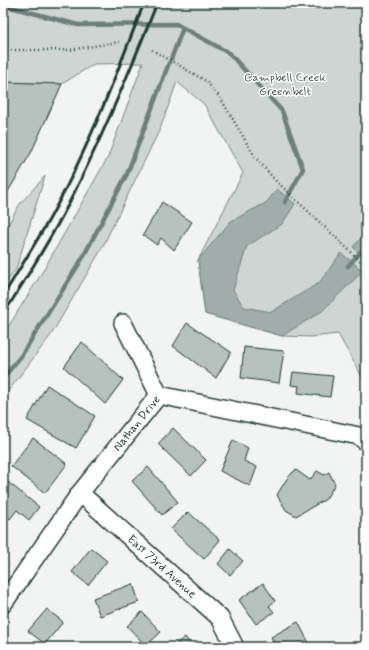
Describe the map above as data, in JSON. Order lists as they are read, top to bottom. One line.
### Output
{"streets":{"street":["Nathan Drive","East 73rd Avenue"]},"crossings":[["Nathan Drive","East 73rd Avenue"]],"parks":["Campbell Creek Greenbelt"]}
